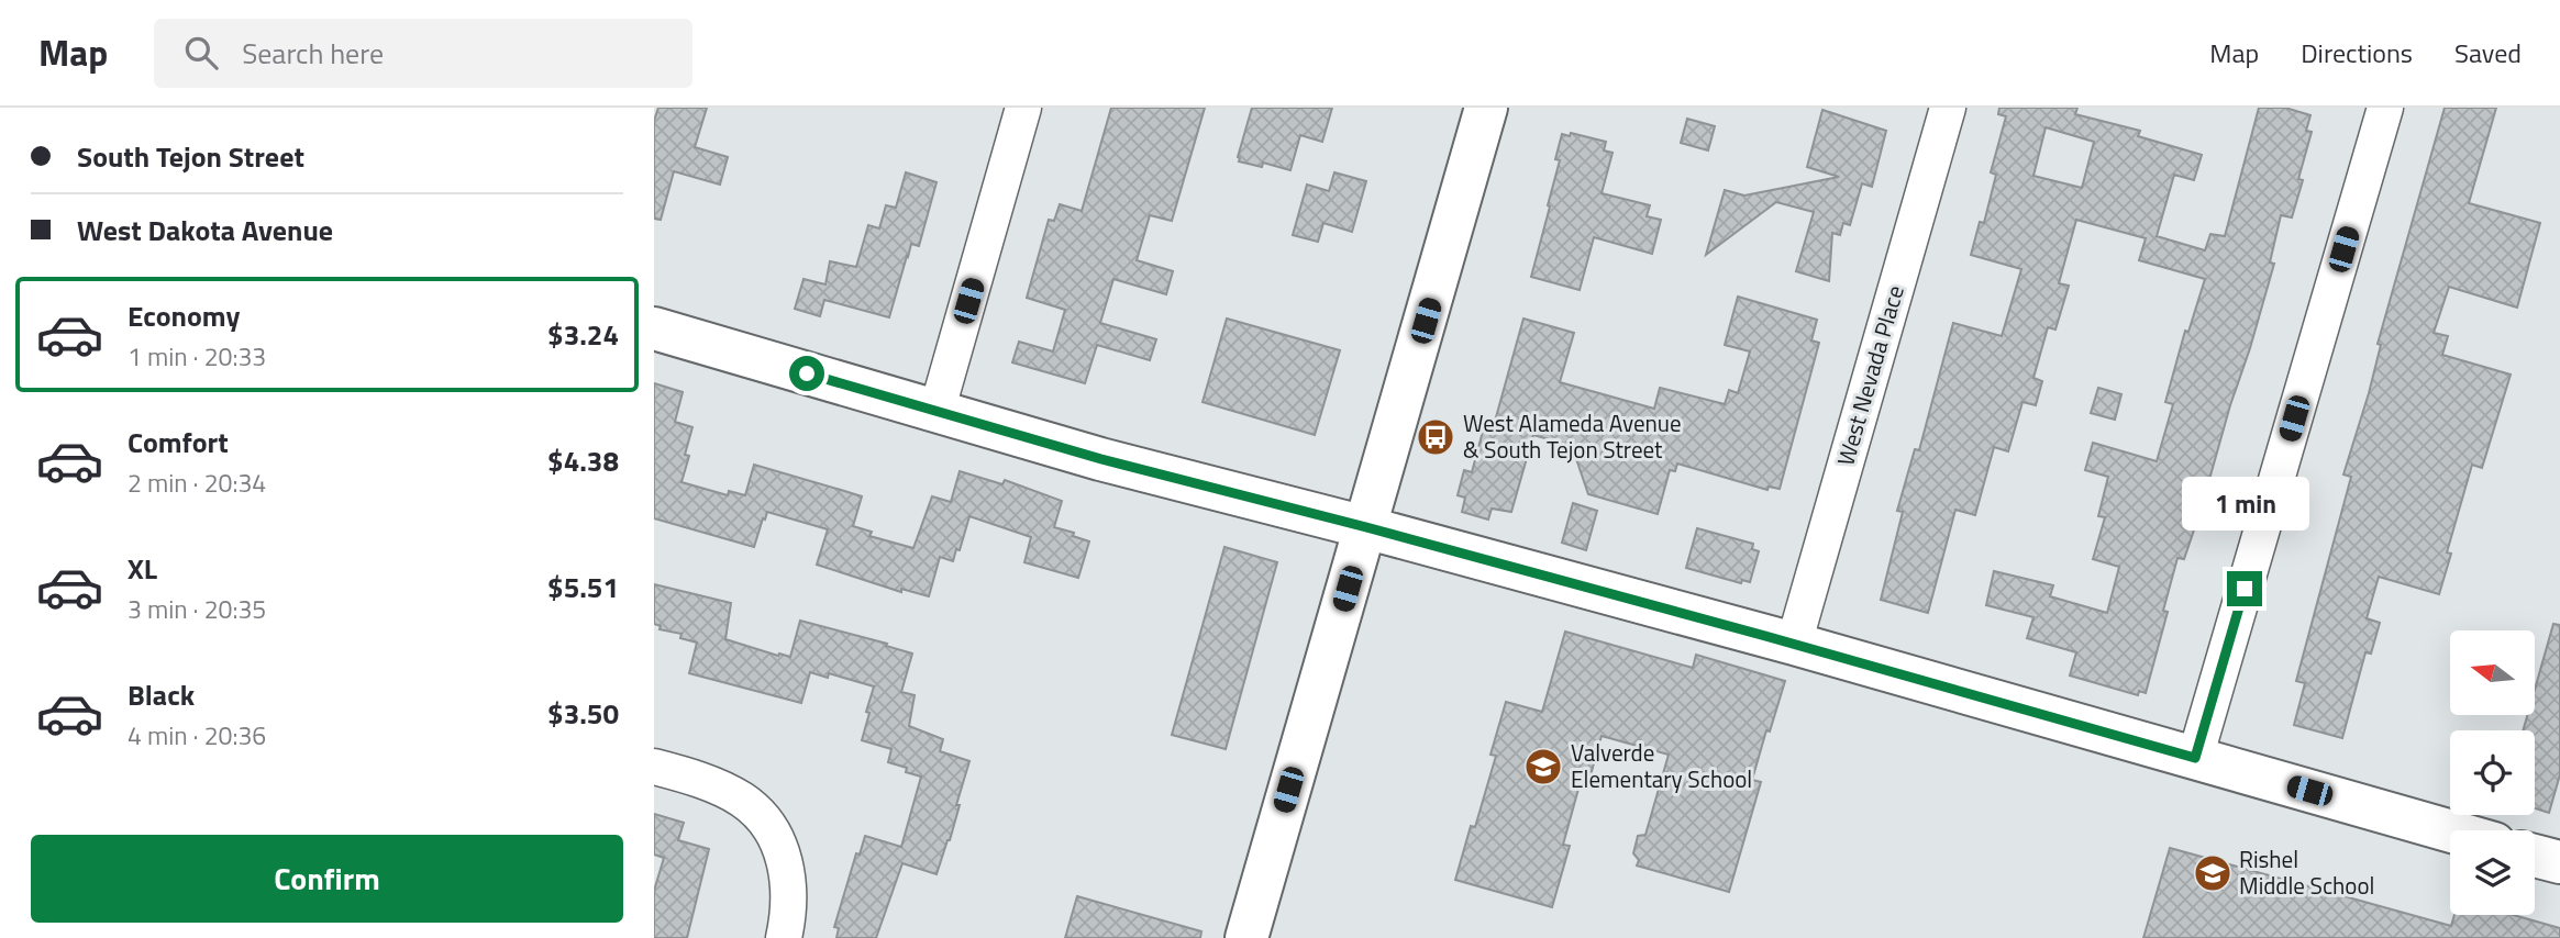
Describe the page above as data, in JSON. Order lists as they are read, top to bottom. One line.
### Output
{"streets":{"street":["West Nevada Place"]},"places":{"bus stop":["West Alameda Avenue & South Tejon Street"],"school or university":["Valverde Elementary School","Rishel Middle School"]},"north":"left","page":{"header":"Map","search":"Search here","nav":["Map","Directions","Saved"],"banner":["South Tejon Street","West Dakota Avenue"],"list":[{"name":"Economy","note":"1 min · 20:33","value":"$3.24"},{"name":"Comfort","note":"2 min · 20:34","value":"$4.38"},{"name":"XL","note":"3 min · 20:35","value":"$5.51"},{"name":"Black","note":"4 min · 20:36","value":"$3.50"}],"bubble":"1 min","buttons":"Confirm"}}
